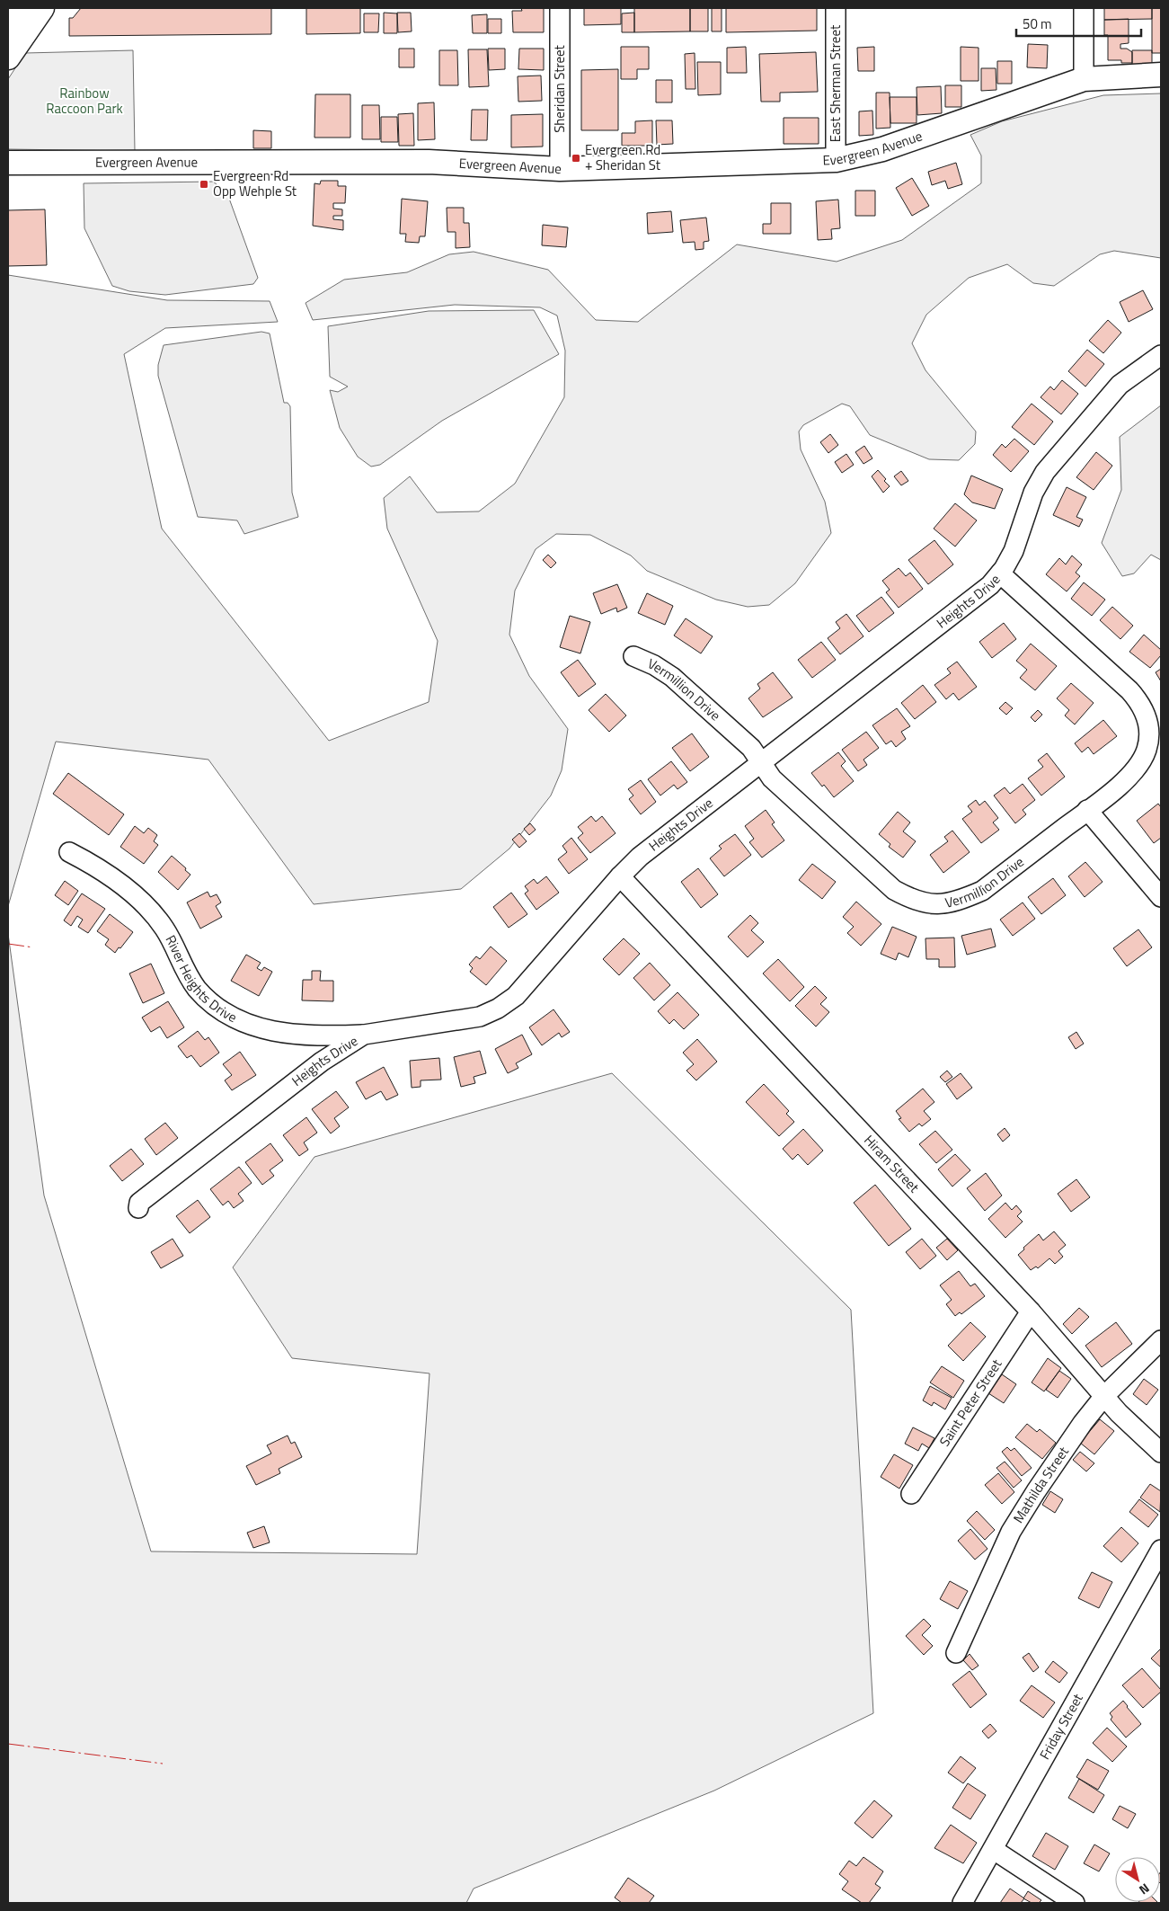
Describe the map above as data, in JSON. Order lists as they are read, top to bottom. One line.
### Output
{"streets":{"main road":["Evergreen Avenue"],"street":["East Sherman Street","Sheridan Street","Heights Drive","Vermillion Drive","River Heights Drive","Hiram Street","Saint Peter Street","Mathilda Street","Friday Street"]},"crossings":[["East Sherman Street","Evergreen Avenue"],["Sheridan Street","Evergreen Avenue"],["Heights Drive","Vermillion Drive"],["Heights Drive","River Heights Drive"],["Heights Drive","Hiram Street"],["Hiram Street","Saint Peter Street"],["Hiram Street","Mathilda Street"]],"parks":["Rainbow Raccoon Park"],"places":{"transit":["Evergreen Rd + Sheridan St","Evergreen Rd Opp Wehple St"]},"scale_bar":"50 m","north":"bottom right"}
